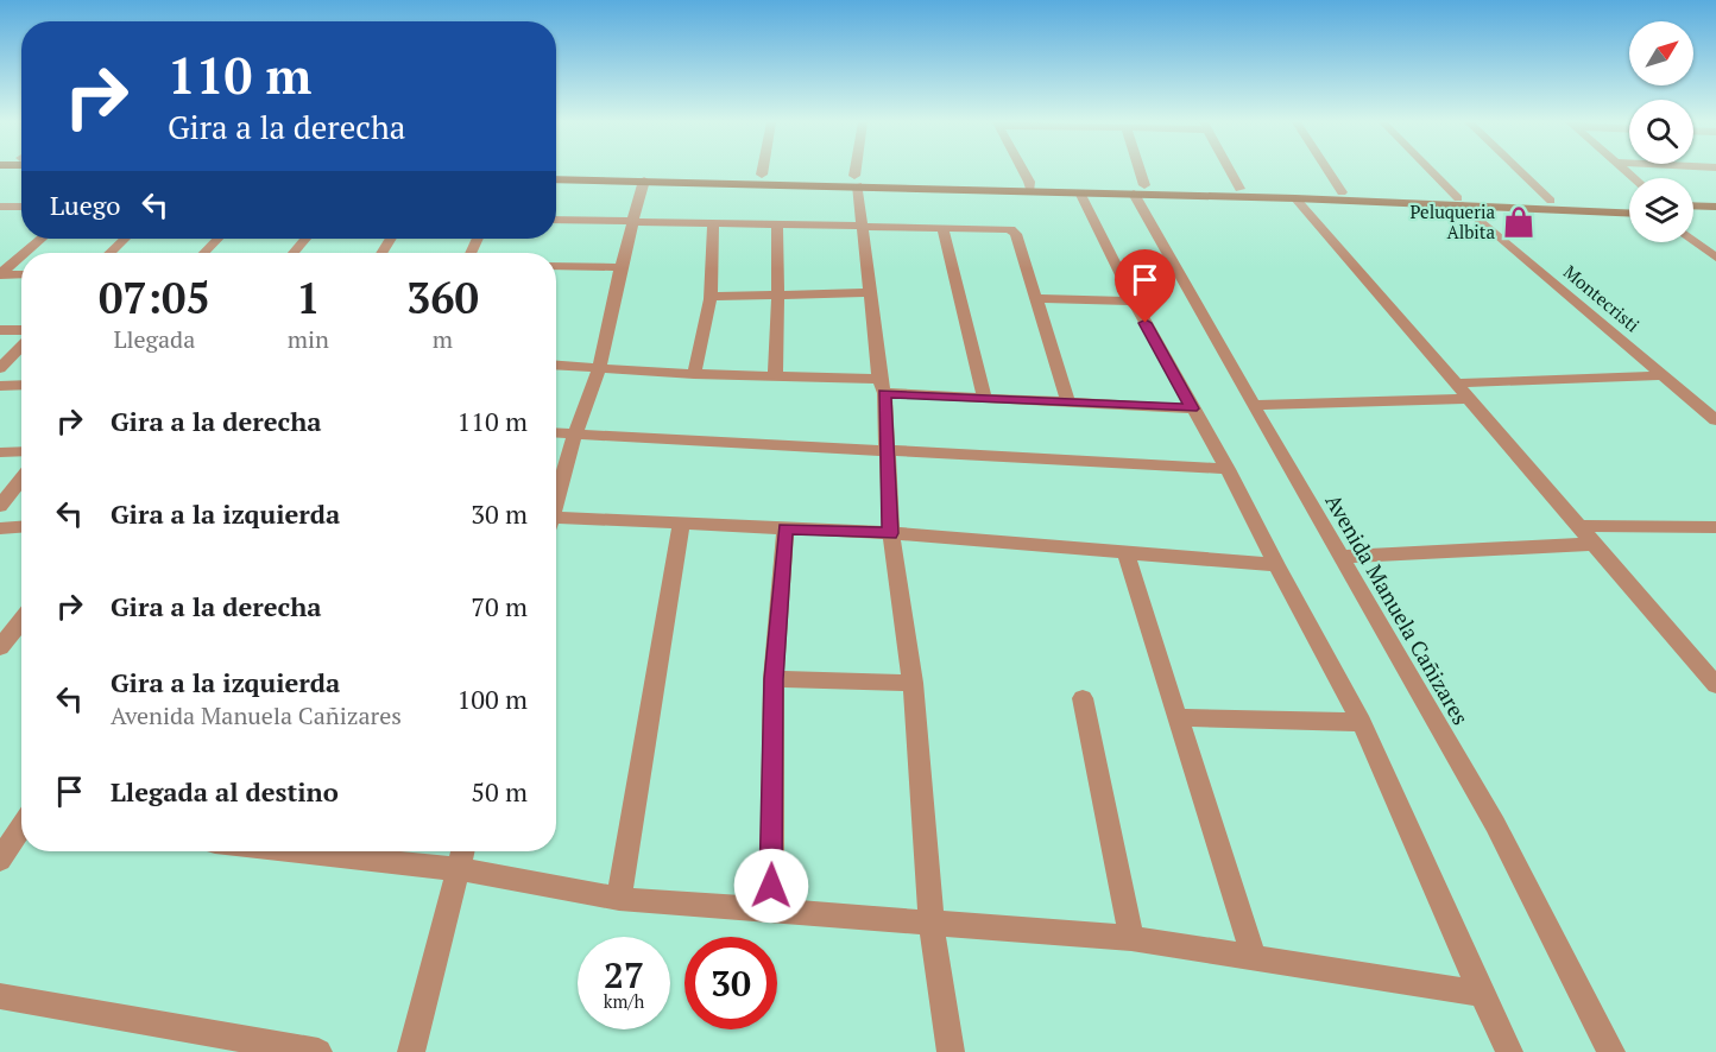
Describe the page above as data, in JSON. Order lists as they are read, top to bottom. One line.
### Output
{"streets":{"street":["Montecristi","Avenida Manuela Cañizares"]},"places":{"shop":["Peluqueria Albita"]},"north":"top right","page":{"turn":["110 m","Gira a la derecha"],"then":"Luego","eta":["07:05","Llegada","1","min","360","m"],"list":[{"name":"Gira a la derecha","value":"110 m"},{"name":"Gira a la izquierda","value":"30 m"},{"name":"Gira a la derecha","value":"70 m"},{"name":"Gira a la izquierda","note":"Avenida Manuela Cañizares","value":"100 m"},{"name":"Llegada al destino","value":"50 m"}],"speed":"27 km/h","limit":"30"}}
